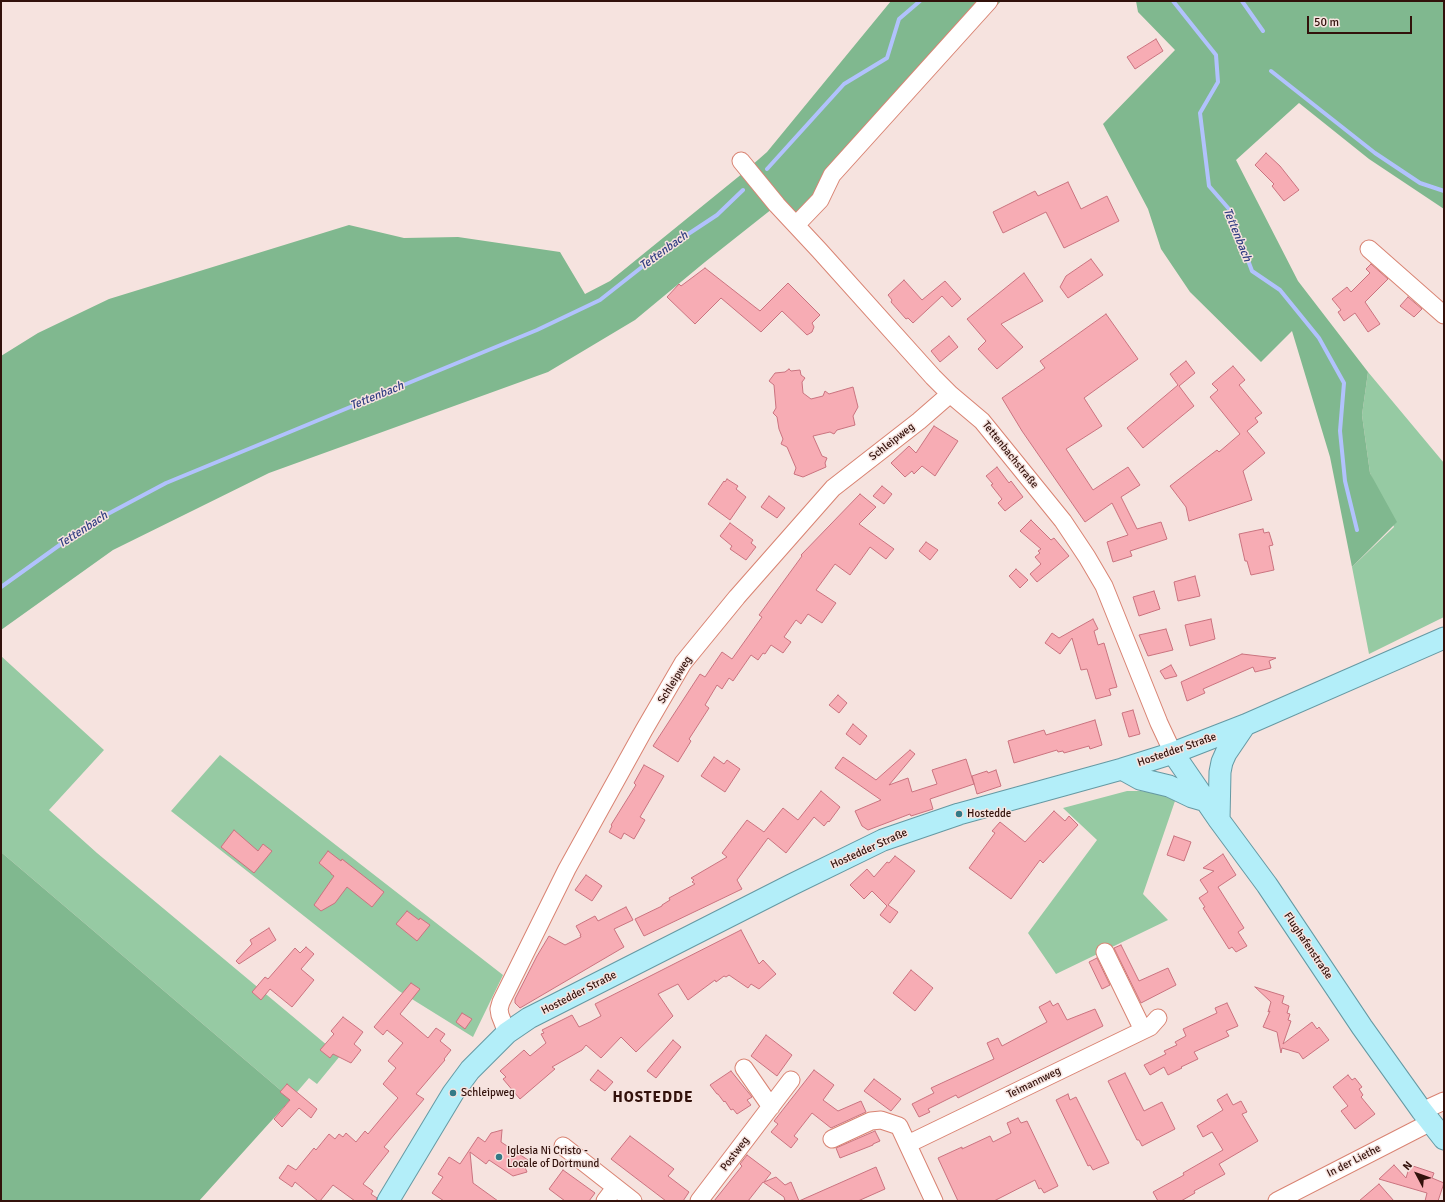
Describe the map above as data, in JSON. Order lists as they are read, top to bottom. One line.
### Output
{"streets":{"main road":["Hostedder Straße","Flughafenstraße"],"street":["Schleipweg","Tettenbachstraße","Teimannweg","Postweg","In der Liethe"]},"crossings":[["Schleipweg","Tettenbachstraße"],["Schleipweg","Hostedder Straße"],["Tettenbachstraße","Hostedder Straße"],["Tettenbachstraße","Flughafenstraße"],["Hostedder Straße","Flughafenstraße"],["Flughafenstraße","In der Liethe"]],"districts":["HOSTEDDE"],"water":["Tettenbach"],"places":["Hostedde","Schleipweg","Iglesia Ni Cristo - Locale of Dortmund"],"scale_bar":"50 m","north":"top left"}
